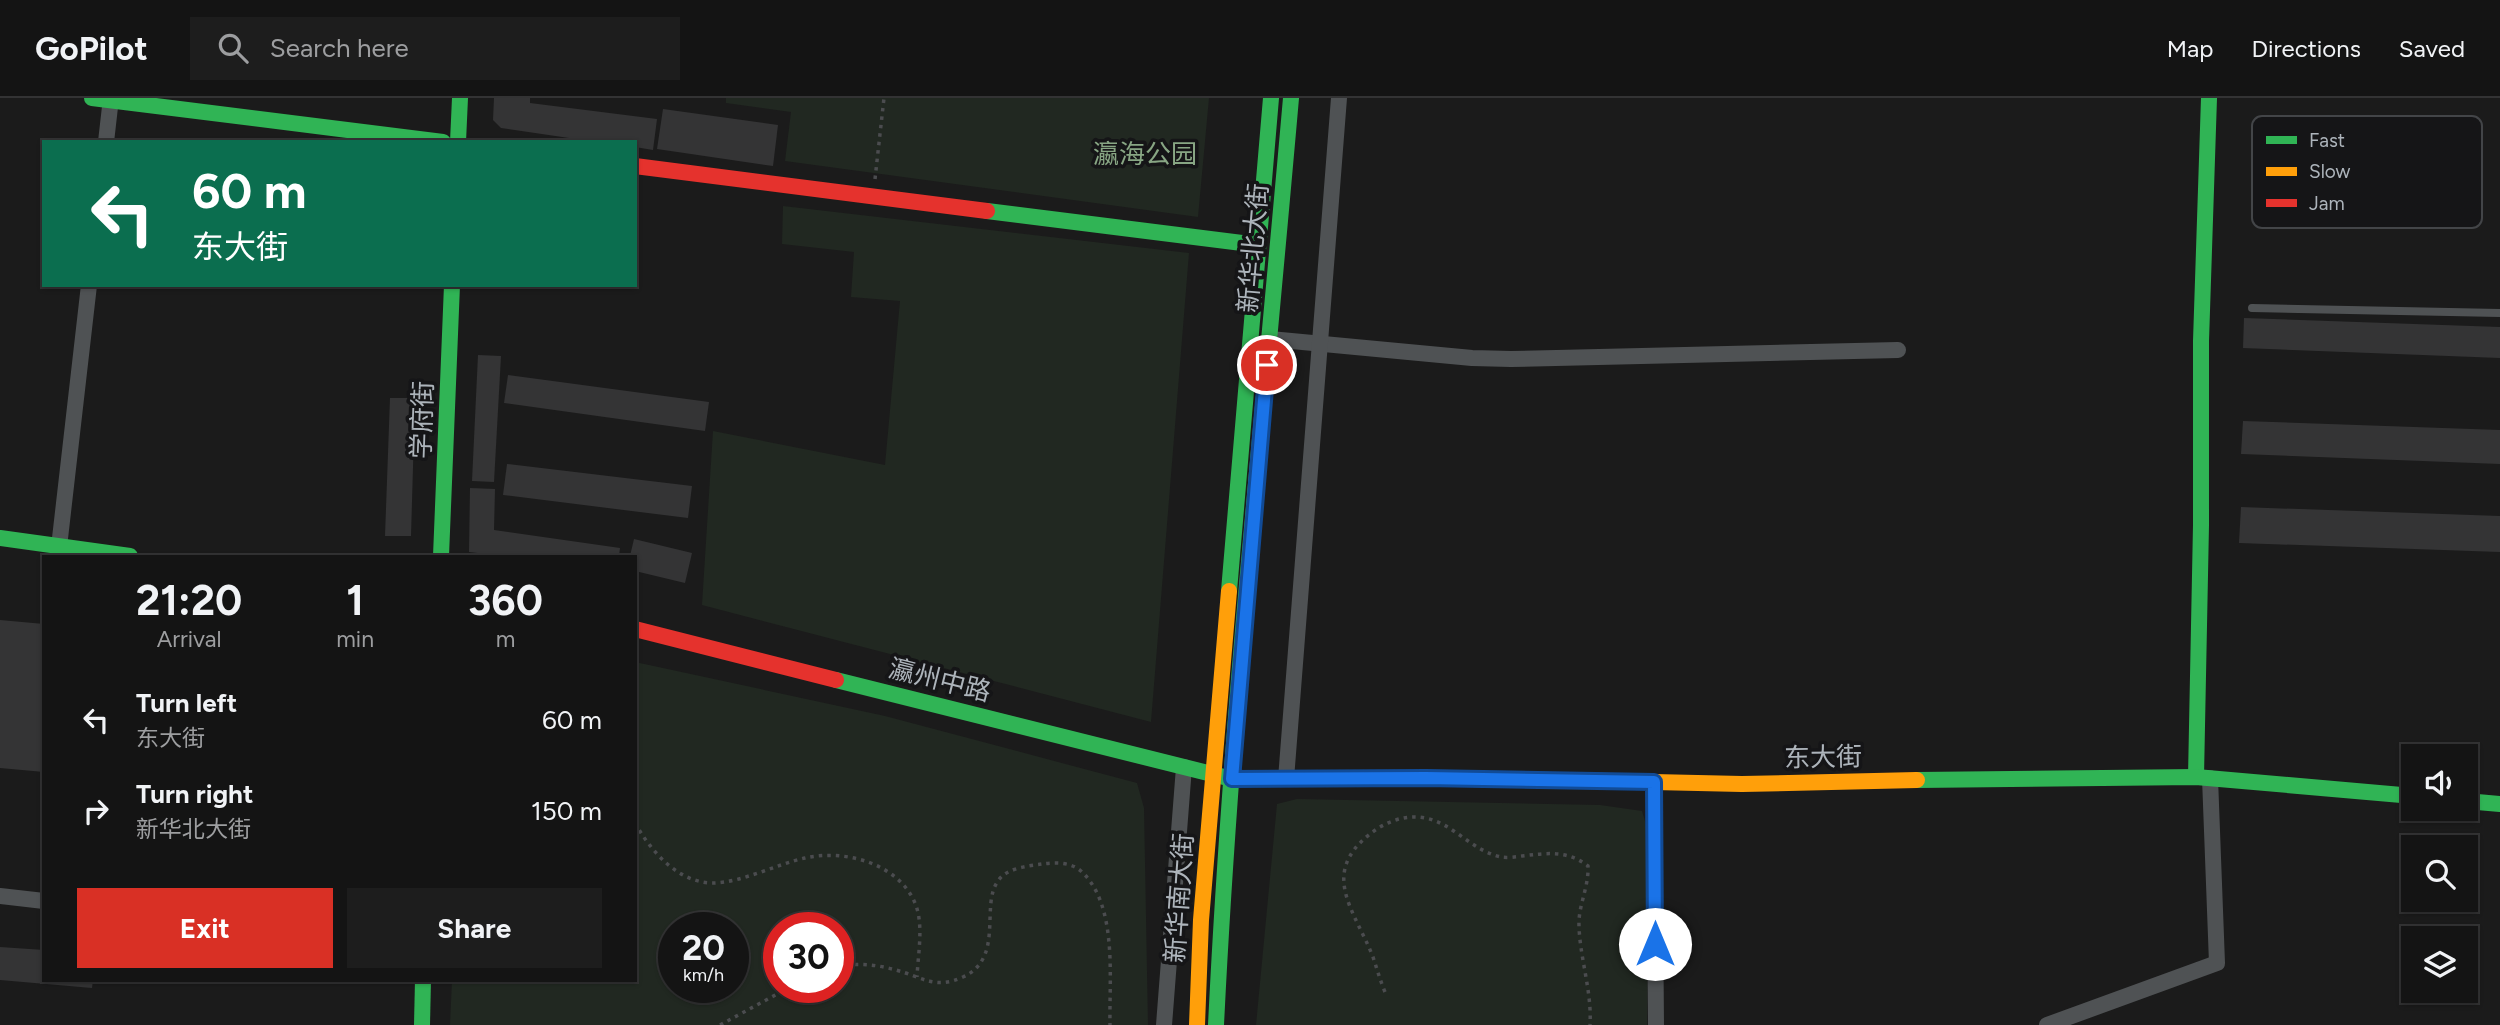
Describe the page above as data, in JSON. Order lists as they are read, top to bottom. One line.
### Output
{"streets":{"street":["新华北大街","学府街","瀛州中路","东大街","新华南大街"]},"crossings":[["新华北大街","瀛州中路"],["新华北大街","东大街"],["新华北大街","新华南大街"],["瀛州中路","东大街"],["瀛州中路","新华南大街"],["东大街","新华南大街"]],"parks":["瀛海公园"],"legend":["Fast","Slow","Jam"],"page":{"header":"GoPilot","search":"Search here","nav":["Map","Directions","Saved"],"turn":["60 m","东大街"],"eta":["21:20","Arrival","1","min","360","m"],"list":[{"name":"Turn left","note":"东大街","value":"60 m"},{"name":"Turn right","note":"新华北大街","value":"150 m"}],"buttons":["Exit","Share"],"speed":"20 km/h","limit":"30"}}
